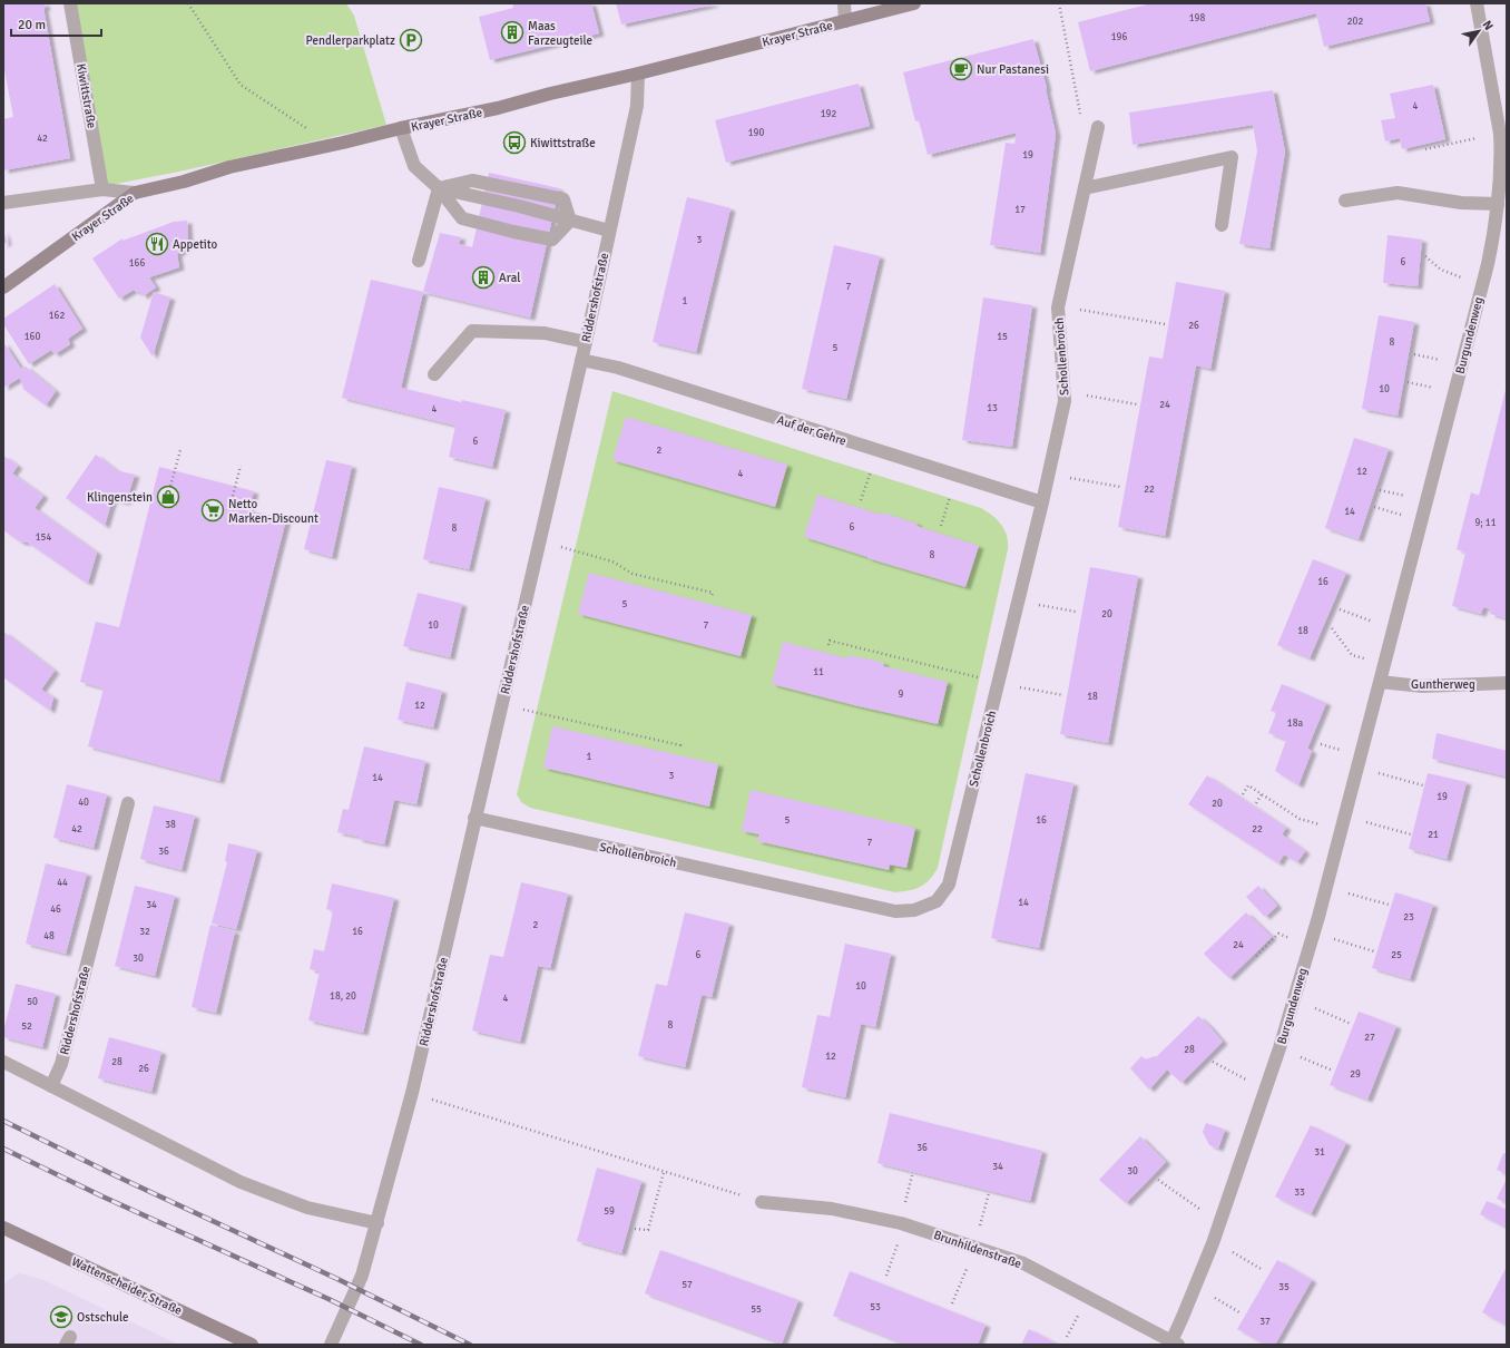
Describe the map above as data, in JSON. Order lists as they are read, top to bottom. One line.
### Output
{"streets":{"main road":["Krayer Straße","Wattenscheider Straße"],"street":["Kiwittstraße","Riddershofstraße","Burgundenweg","Schollenbroich","Auf der Gehre","Guntherweg","Brunhildenstraße"]},"crossings":[["Krayer Straße","Riddershofstraße"],["Riddershofstraße","Schollenbroich"],["Riddershofstraße","Auf der Gehre"],["Burgundenweg","Guntherweg"],["Burgundenweg","Brunhildenstraße"],["Schollenbroich","Auf der Gehre"]],"places":{"building":["Maas Farzeugteile","Aral"],"parking":["Pendlerparkplatz"],"cafe":["Nur Pastanesi"],"bus stop":["Kiwittstraße"],"restaurant":["Appetito"],"shop":["Klingenstein"],"supermarket":["Netto Marken-Discount"],"school or university":["Ostschule"]},"house_numbers":["198","202","196","4","192","190","42","19","17","3","6","166","7","1","162","26","160","15","8","5","10","24","13","4","6","2","12","4","22","14","9; 11","6","8","154","8","16","5","20","10","7","18","11","9","18","12","18a","1","3","14","19","40","20","5","16","38","42","22","21","7","36","44","14","34","46","23","2","32","16","48","24","6","25","30","10","18, 20","4","50","8","52","27","28","12","28","26","29","36","31","34","30","33","59","57","35","53","55","37"],"scale_bar":"20 m","north":"top right"}
